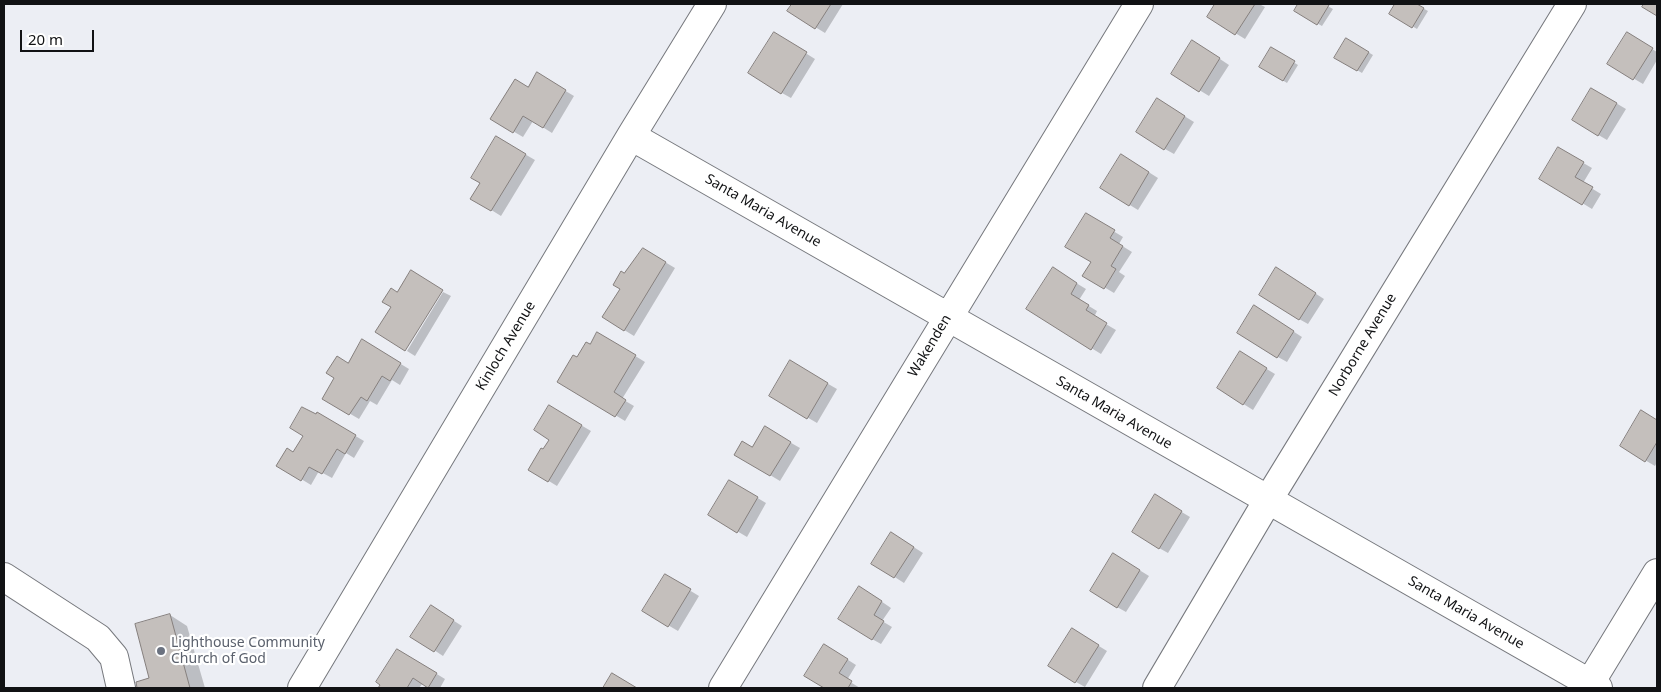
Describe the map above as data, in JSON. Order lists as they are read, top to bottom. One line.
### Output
{"streets":{"street":["Santa Maria Avenue","Norborne Avenue","Kinloch Avenue","Wakenden"]},"crossings":[["Santa Maria Avenue","Norborne Avenue"],["Santa Maria Avenue","Kinloch Avenue"],["Santa Maria Avenue","Wakenden"]],"places":["Lighthouse Community Church of God"],"scale_bar":"20 m"}
